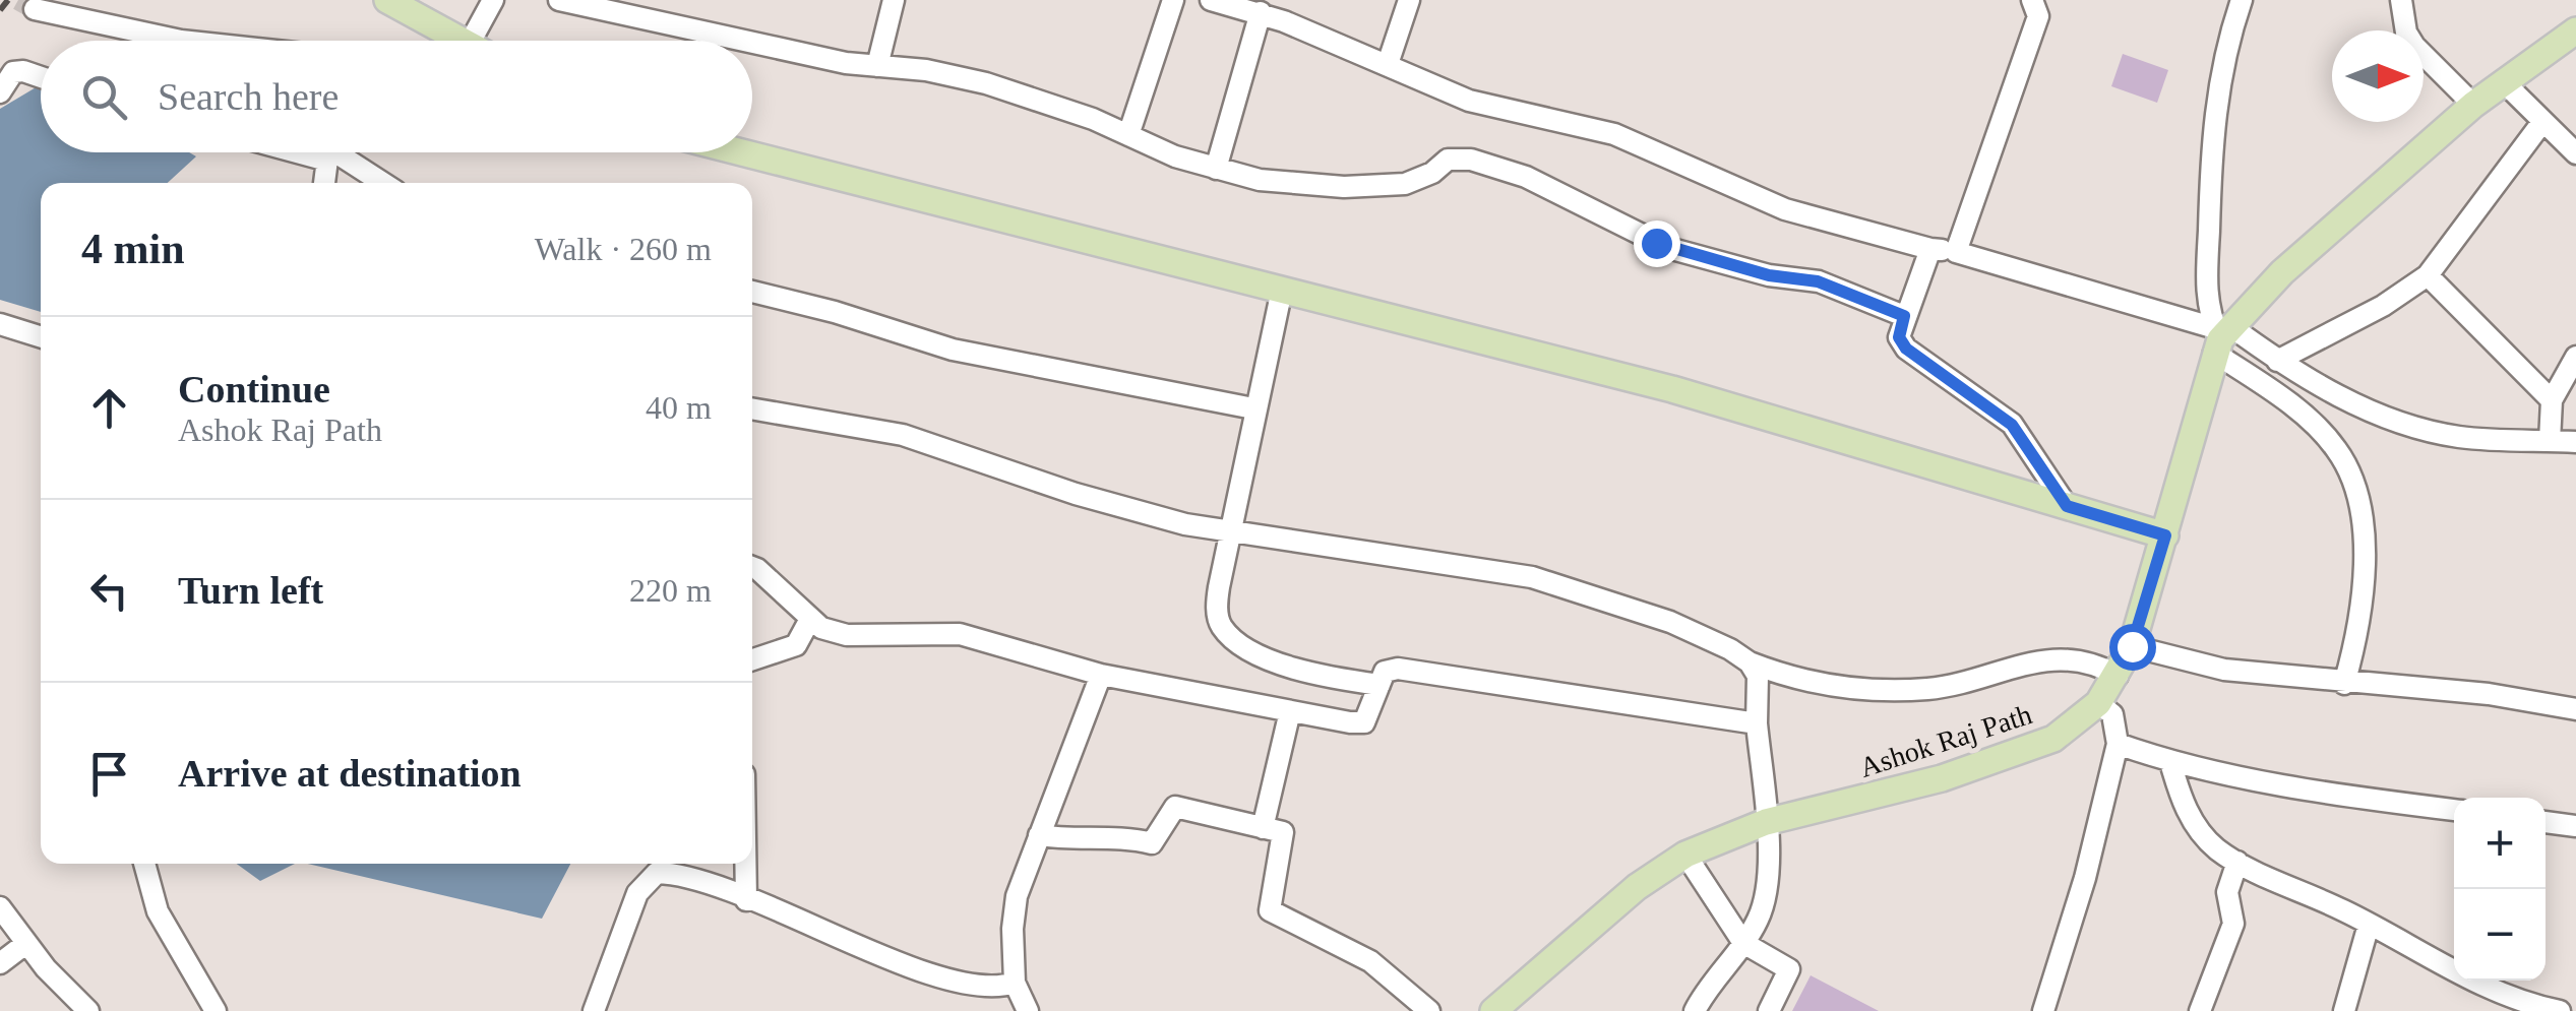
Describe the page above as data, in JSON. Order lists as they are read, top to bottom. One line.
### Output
{"streets":{"main road":["Ashok Raj Path"]},"north":"right","page":{"search":"Search here","heading":["4 min","Walk · 260 m"],"list":[["Continue","Ashok Raj Path","40 m"],["Turn left","220 m"],"Arrive at destination"],"map_buttons":["+","−"]}}
